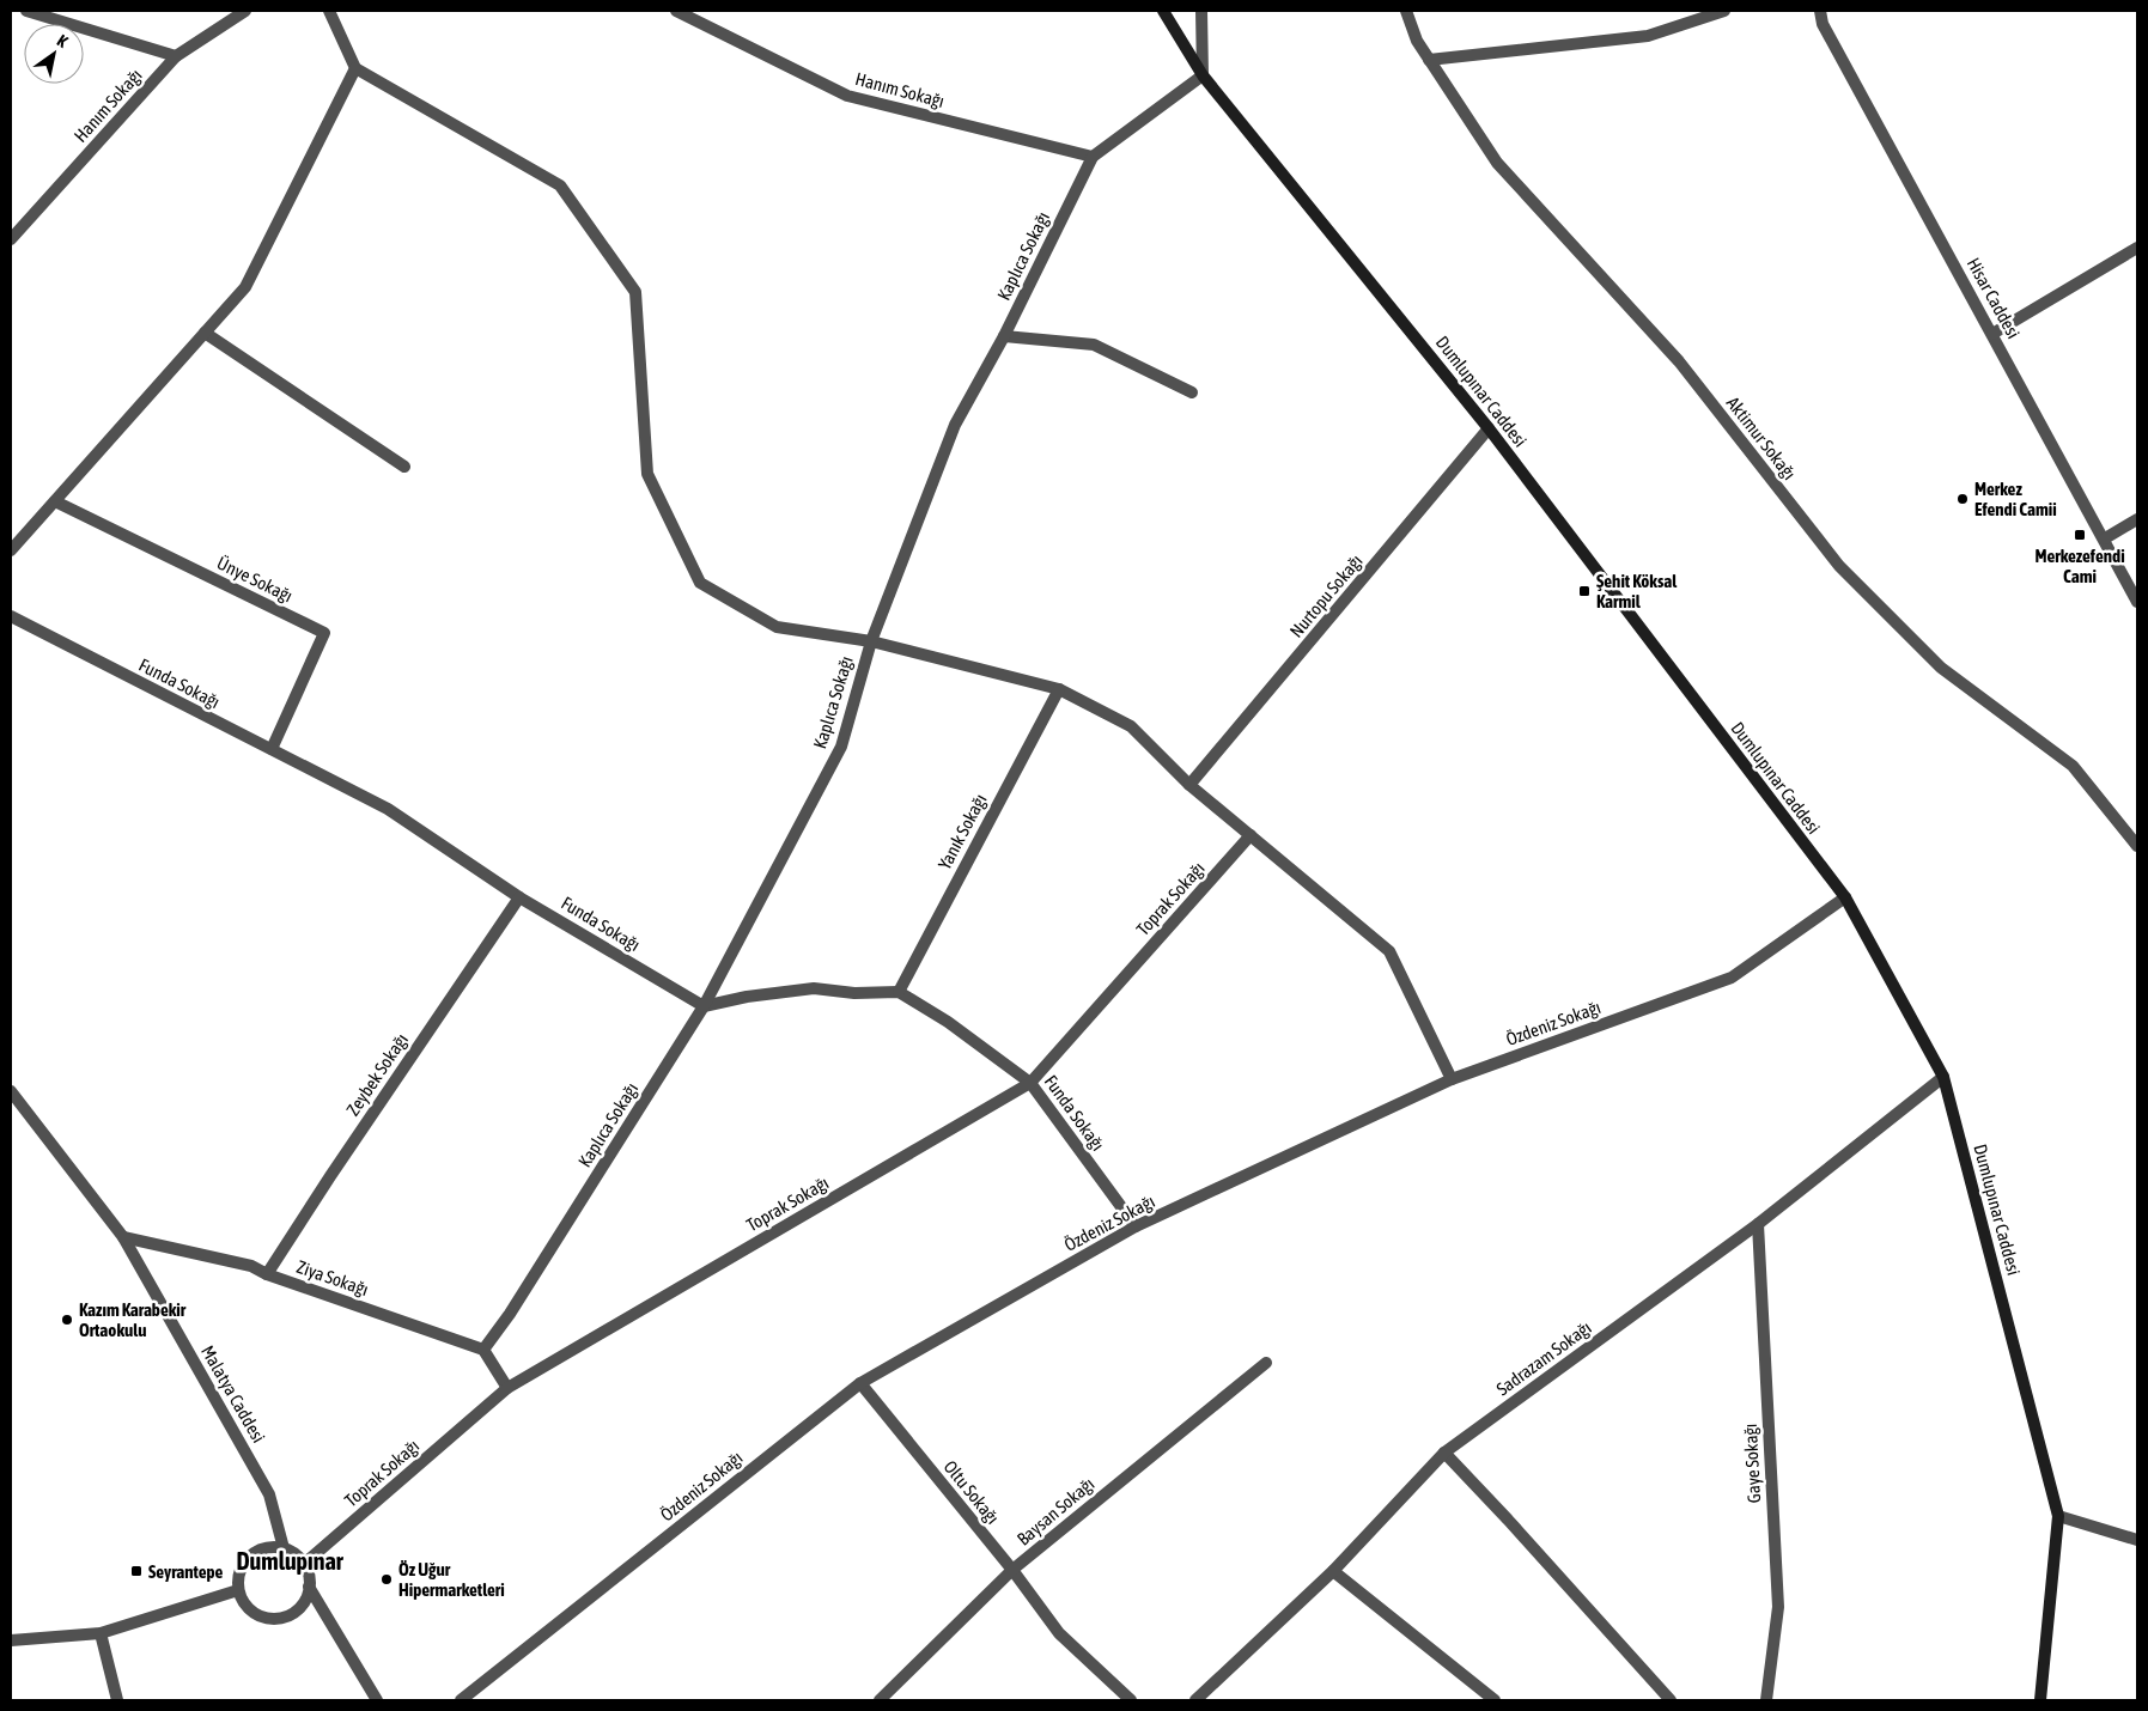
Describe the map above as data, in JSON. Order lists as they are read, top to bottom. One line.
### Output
{"streets":{"main road":["Dumlupınar Caddesi"],"street":["Hanım Sokağı","Kaplıca Sokağı","Hisar Caddesi","Aktimur Sokağı","Ünye Sokağı","Nurtopu Sokağı","Funda Sokağı","Yanık Sokağı","Toprak Sokağı","Özdeniz Sokağı","Zeybek Sokağı","Ziya Sokağı","Sadrazam Sokağı","Malatya Caddesi","Gaye Sokağı","Oltu Sokağı","Baysan Sokağı"]},"crossings":[["Hanım Sokağı","Kaplıca Sokağı"],["Kaplıca Sokağı","Dumlupınar Caddesi"],["Kaplıca Sokağı","Funda Sokağı"],["Kaplıca Sokağı","Ziya Sokağı"],["Dumlupınar Caddesi","Nurtopu Sokağı"],["Dumlupınar Caddesi","Özdeniz Sokağı"],["Dumlupınar Caddesi","Sadrazam Sokağı"],["Ünye Sokağı","Funda Sokağı"],["Funda Sokağı","Yanık Sokağı"],["Funda Sokağı","Toprak Sokağı"],["Funda Sokağı","Özdeniz Sokağı"],["Funda Sokağı","Zeybek Sokağı"],["Toprak Sokağı","Malatya Caddesi"],["Özdeniz Sokağı","Oltu Sokağı"],["Zeybek Sokağı","Ziya Sokağı"],["Ziya Sokağı","Malatya Caddesi"],["Sadrazam Sokağı","Gaye Sokağı"],["Oltu Sokağı","Baysan Sokağı"]],"districts":["Dumlupınar"],"places":{"other":["Merkez Efendi Camii","Kazım Karabekir Ortaokulu","Öz Uğur Hipermarketleri"],"transit":["Merkezefendi Cami","Şehit Köksal Karmil","Seyrantepe"]},"north":"top right"}
